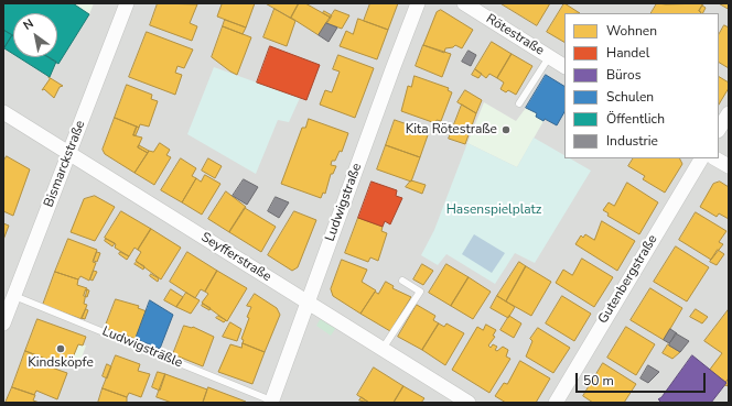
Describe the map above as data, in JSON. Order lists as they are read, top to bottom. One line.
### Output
{"streets":{"street":["Rötestraße","Bismarckstraße","Ludwigstraße","Seyfferstraße","Gutenbergstraße"],"lane":["Ludwigsträßle"]},"crossings":[["Bismarckstraße","Seyfferstraße"],["Bismarckstraße","Ludwigsträßle"],["Ludwigstraße","Seyfferstraße"],["Ludwigstraße","Ludwigsträßle"]],"parks":["Hasenspielplatz"],"places":["Kita Rötestraße","Kindsköpfe"],"legend":["Wohnen","Handel","Büros","Schulen","Öffentlich","Industrie"],"scale_bar":"50 m","north":"top left"}
